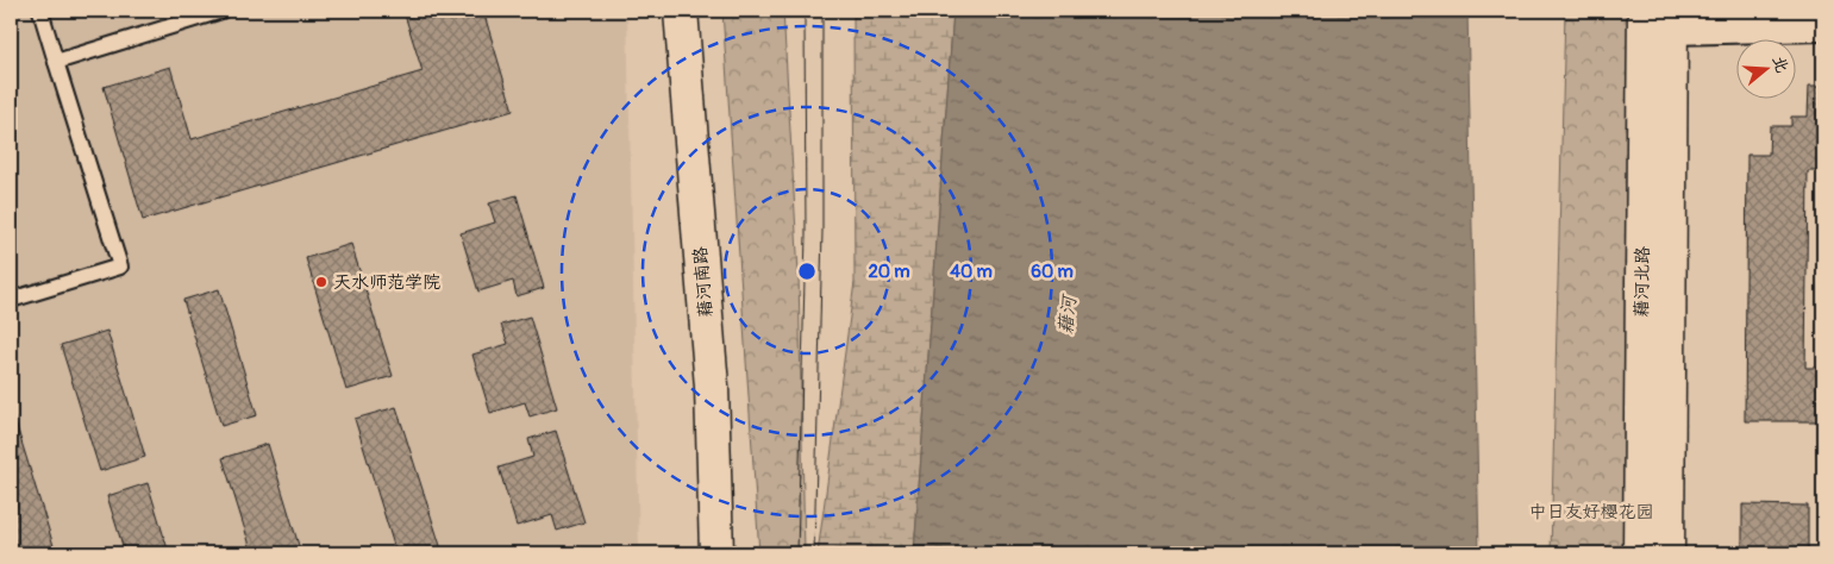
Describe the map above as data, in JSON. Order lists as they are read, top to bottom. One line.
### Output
{"streets":{"main road":["藉河南路","藉河北路"]},"water":["藉河"],"parks":["中日友好樱花园"],"places":["天水师范学院"],"north":"right","rings":["20 m","40 m","60 m"]}
